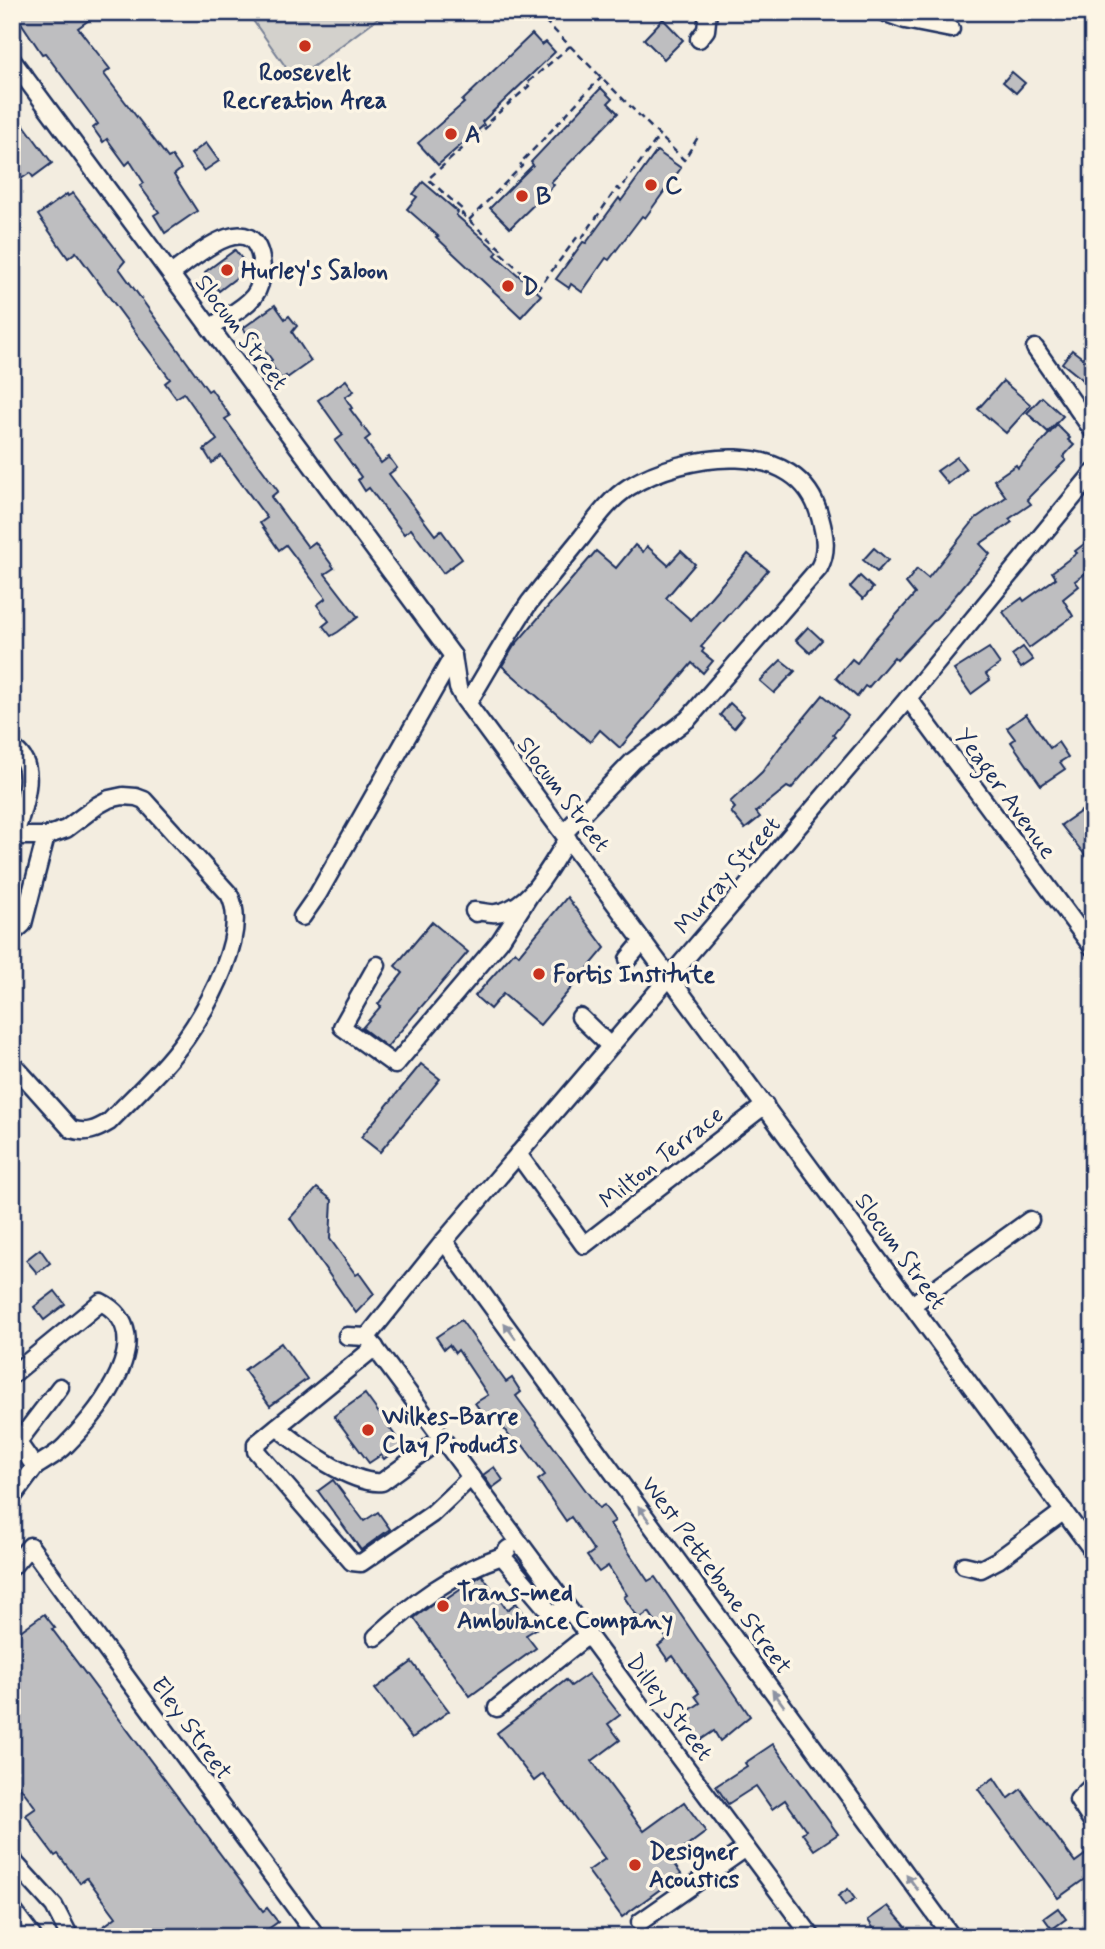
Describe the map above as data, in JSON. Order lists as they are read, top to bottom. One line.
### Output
{"streets":{"street":["Slocum Street","Yeager Avenue","Murray Street","Milton Terrace","West Pettebone Street","Dilley Street","Eley Street"]},"crossings":[["Slocum Street","Murray Street"],["Slocum Street","Milton Terrace"],["Yeager Avenue","Murray Street"],["Murray Street","Milton Terrace"],["Murray Street","West Pettebone Street"],["Murray Street","Dilley Street"]],"one_way":["West Pettebone Street"],"places":["Roosevelt Recreation Area","A","C","B","Hurley's Saloon","D","Fortis Institute","Wilkes-Barre Clay Products","Trans-med Ambulance Company","Designer Acoustics"]}
